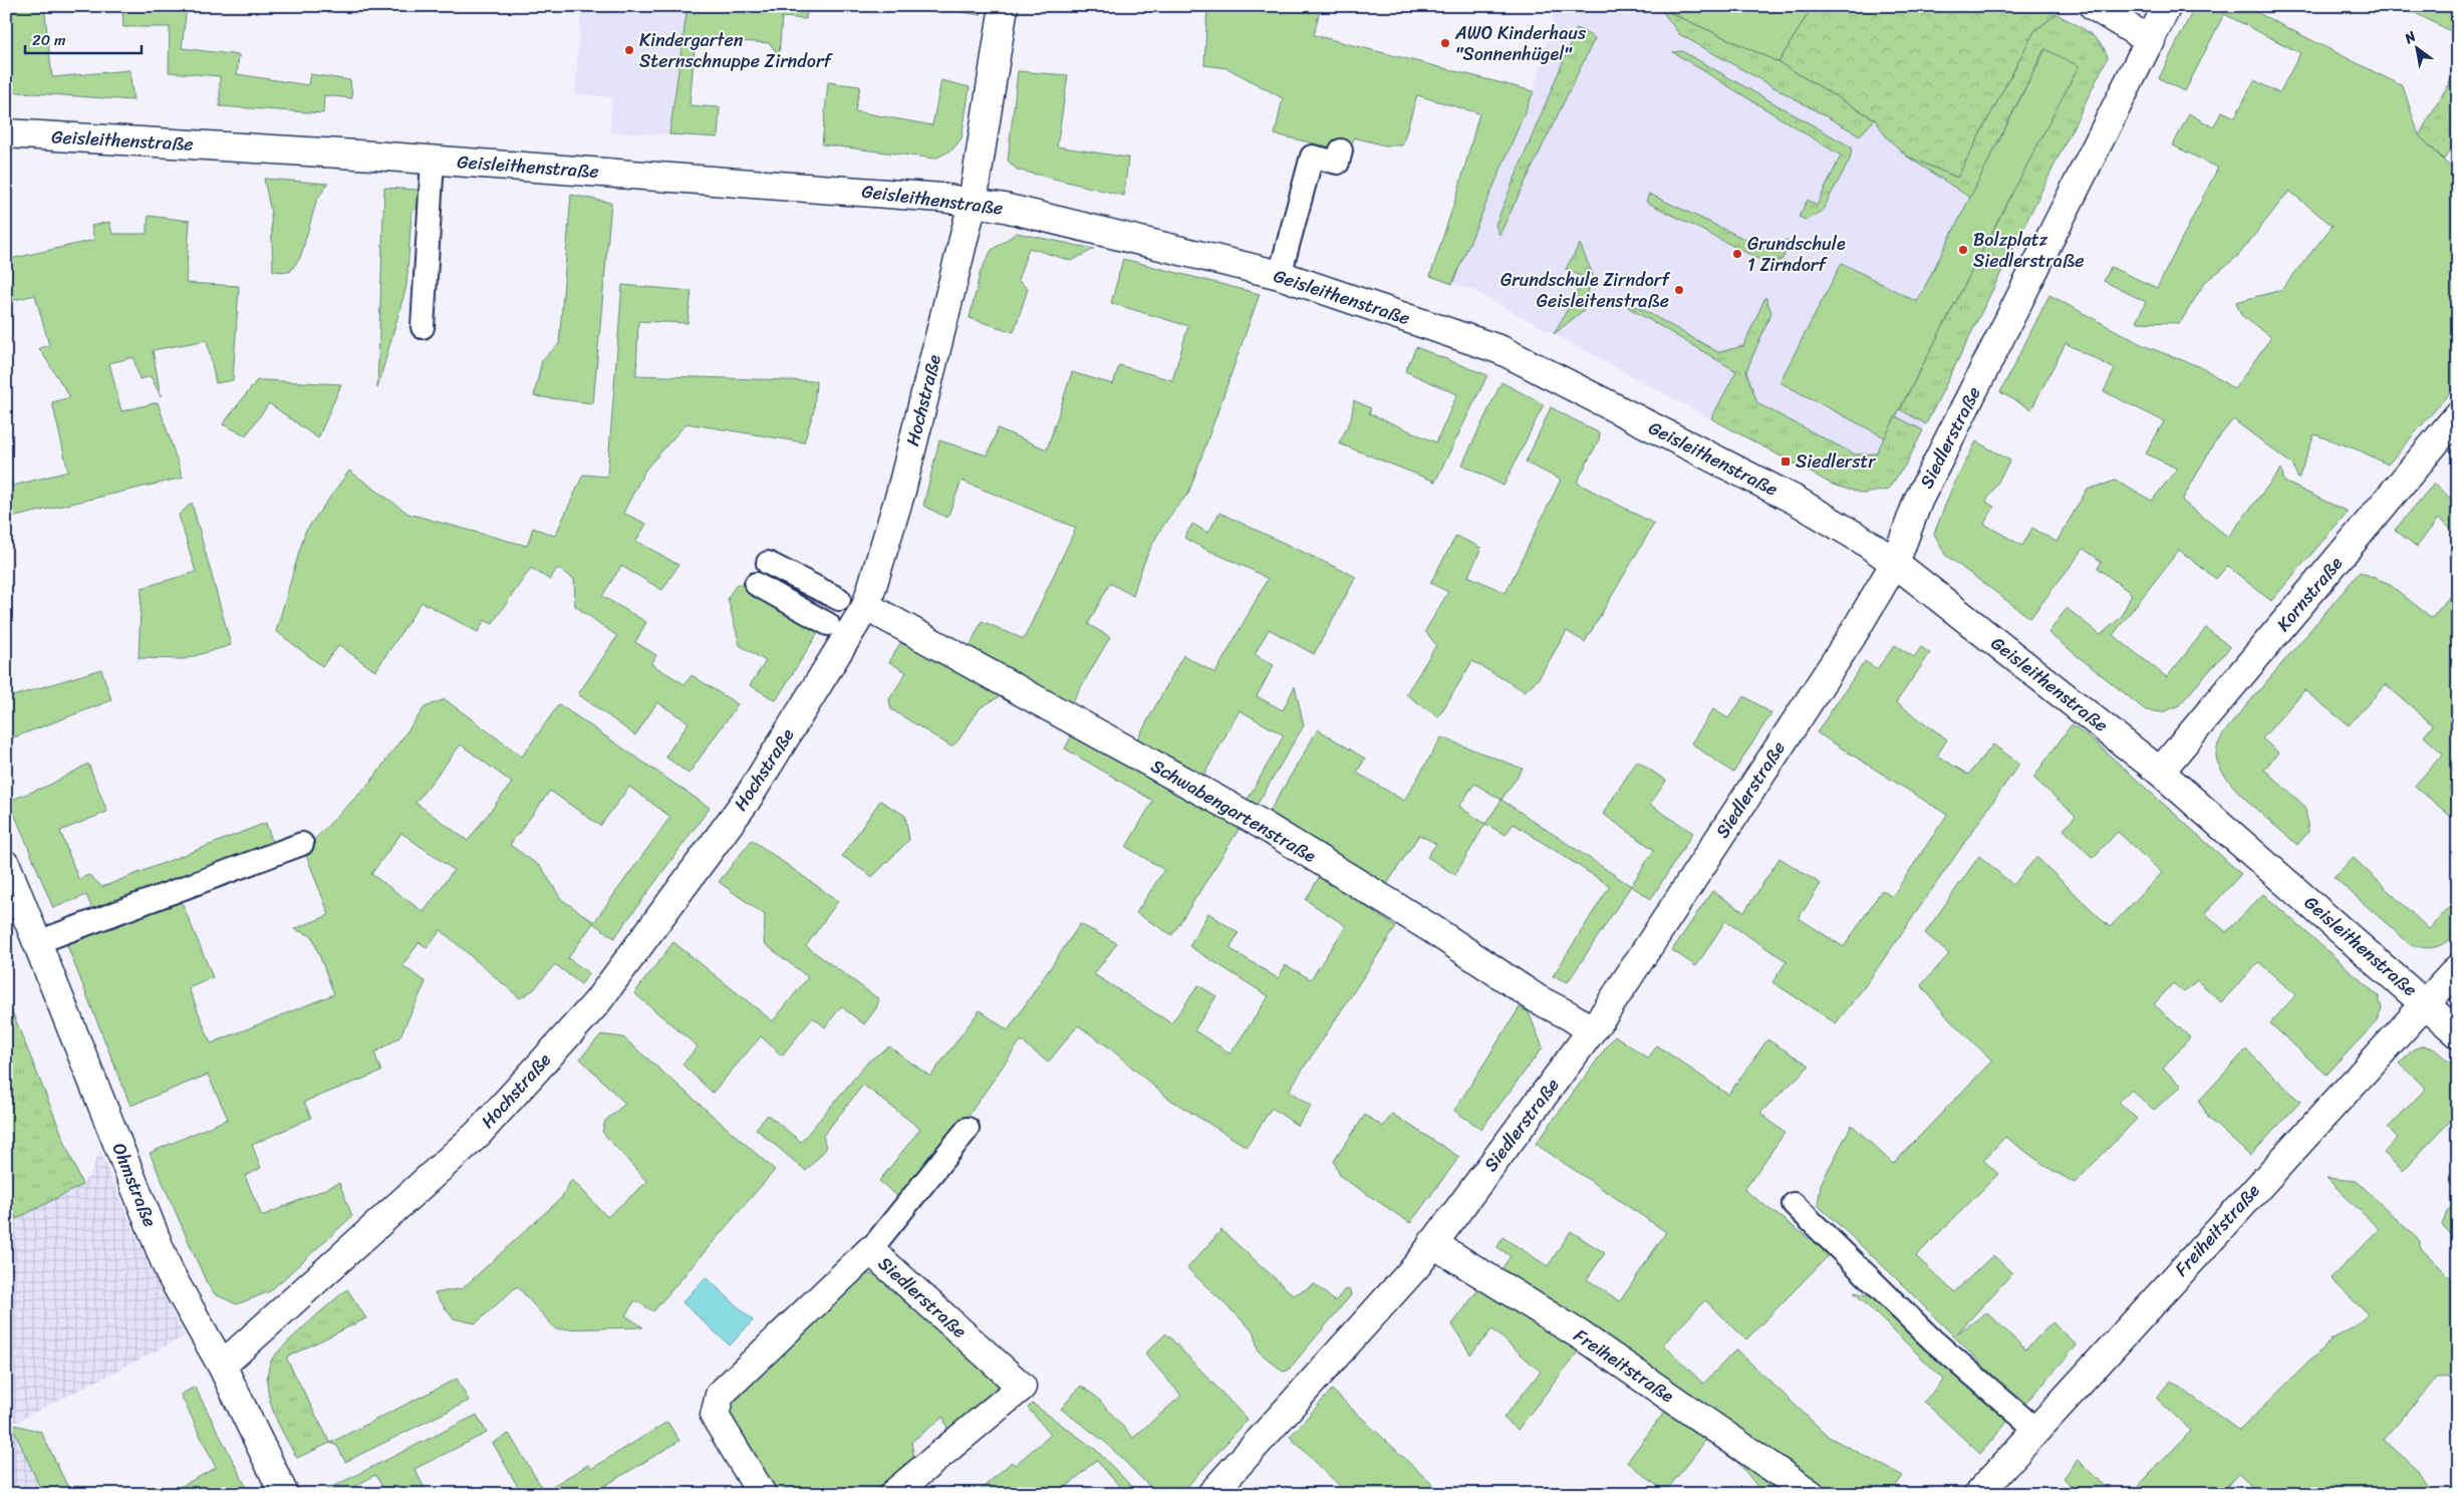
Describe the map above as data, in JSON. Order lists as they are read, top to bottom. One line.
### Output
{"streets":{"street":["Geisleithenstraße","Hochstraße","Siedlerstraße","Kornstraße","Schwabengartenstraße","Ohmstraße","Freiheitstraße"]},"crossings":[["Geisleithenstraße","Hochstraße"],["Geisleithenstraße","Siedlerstraße"],["Geisleithenstraße","Kornstraße"],["Geisleithenstraße","Freiheitstraße"],["Hochstraße","Schwabengartenstraße"],["Hochstraße","Ohmstraße"],["Siedlerstraße","Schwabengartenstraße"],["Siedlerstraße","Freiheitstraße"]],"places":{"other":["AWO Kinderhaus \"Sonnenhügel\"","Kindergarten Sternschnuppe Zirndorf","Bolzplatz Siedlerstraße","Grundschule 1 Zirndorf","Grundschule Zirndorf Geisleitenstraße"],"transit":["Siedlerstr"]},"scale_bar":"20 m","north":"top left"}
